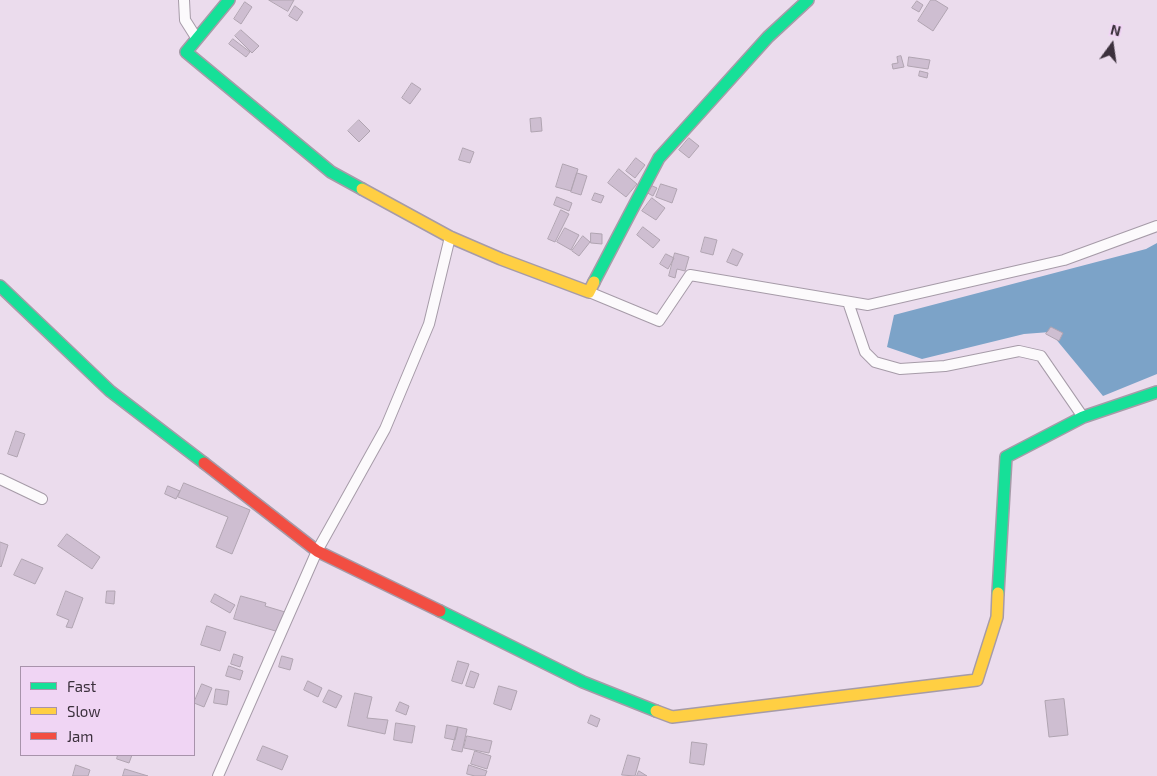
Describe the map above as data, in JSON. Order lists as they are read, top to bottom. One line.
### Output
{"legend":["Fast","Slow","Jam"],"north":"top"}
